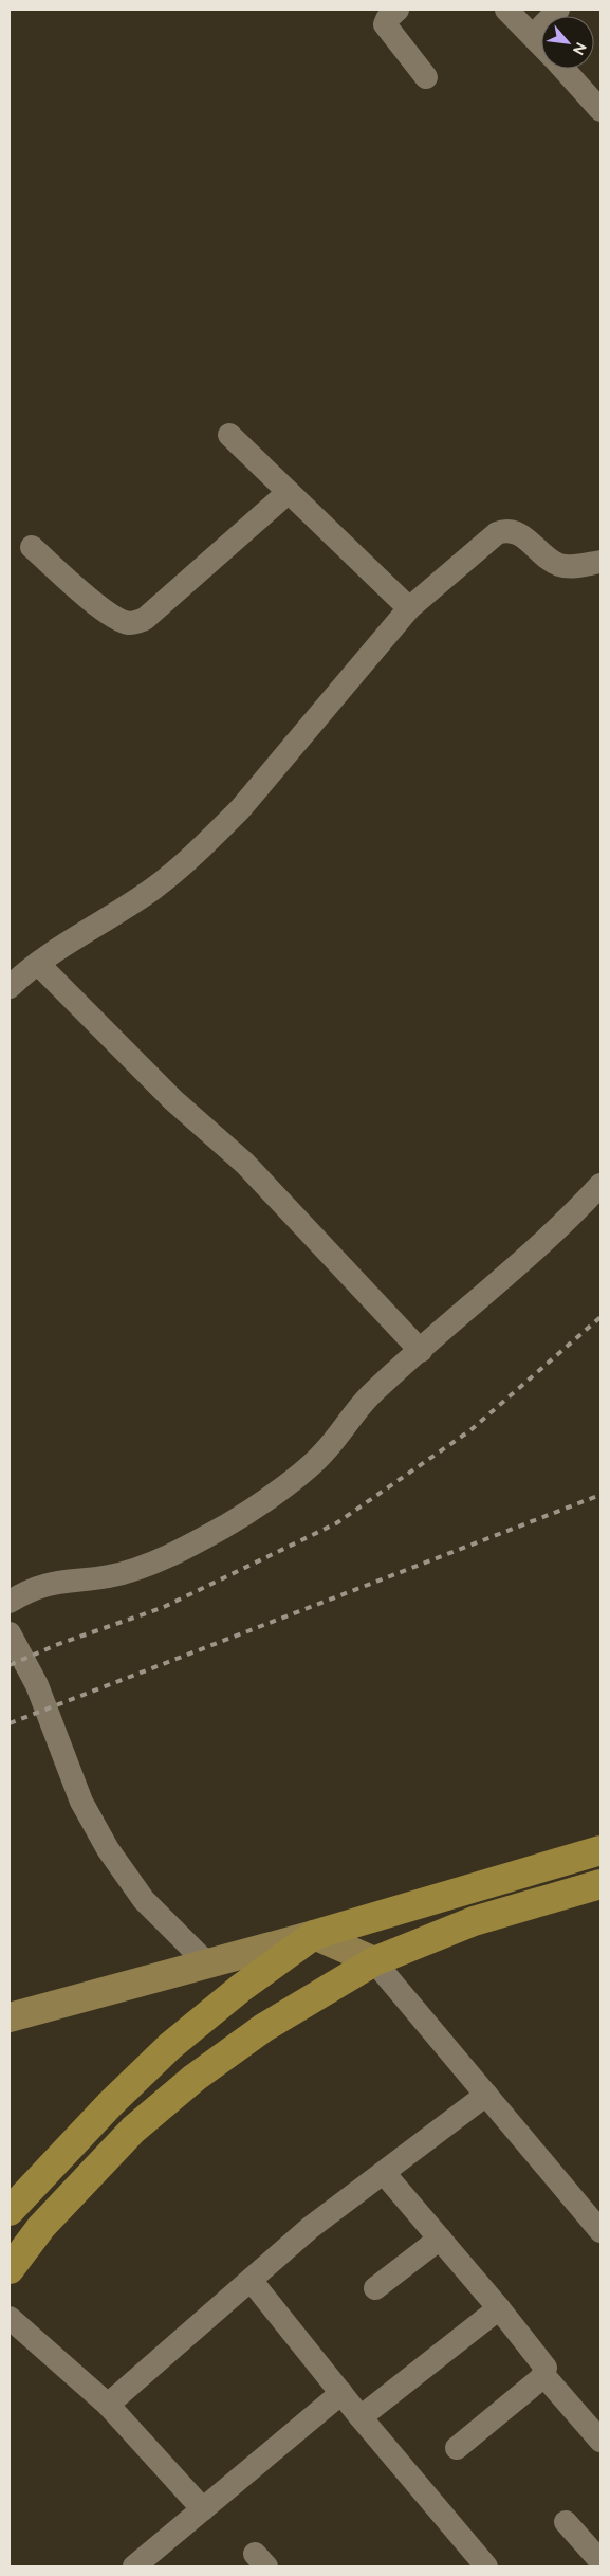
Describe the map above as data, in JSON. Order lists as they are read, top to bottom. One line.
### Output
{"north":"bottom right"}
